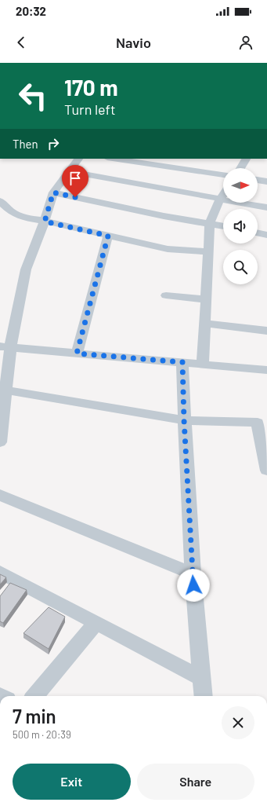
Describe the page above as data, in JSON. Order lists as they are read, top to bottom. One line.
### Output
{"north":"right","page":{"status":"20:32","header":"Navio","turn":["170 m","Turn left"],"then":"Then","heading":["7 min","500 m · 20:39"],"buttons":["Exit","Share"]}}
